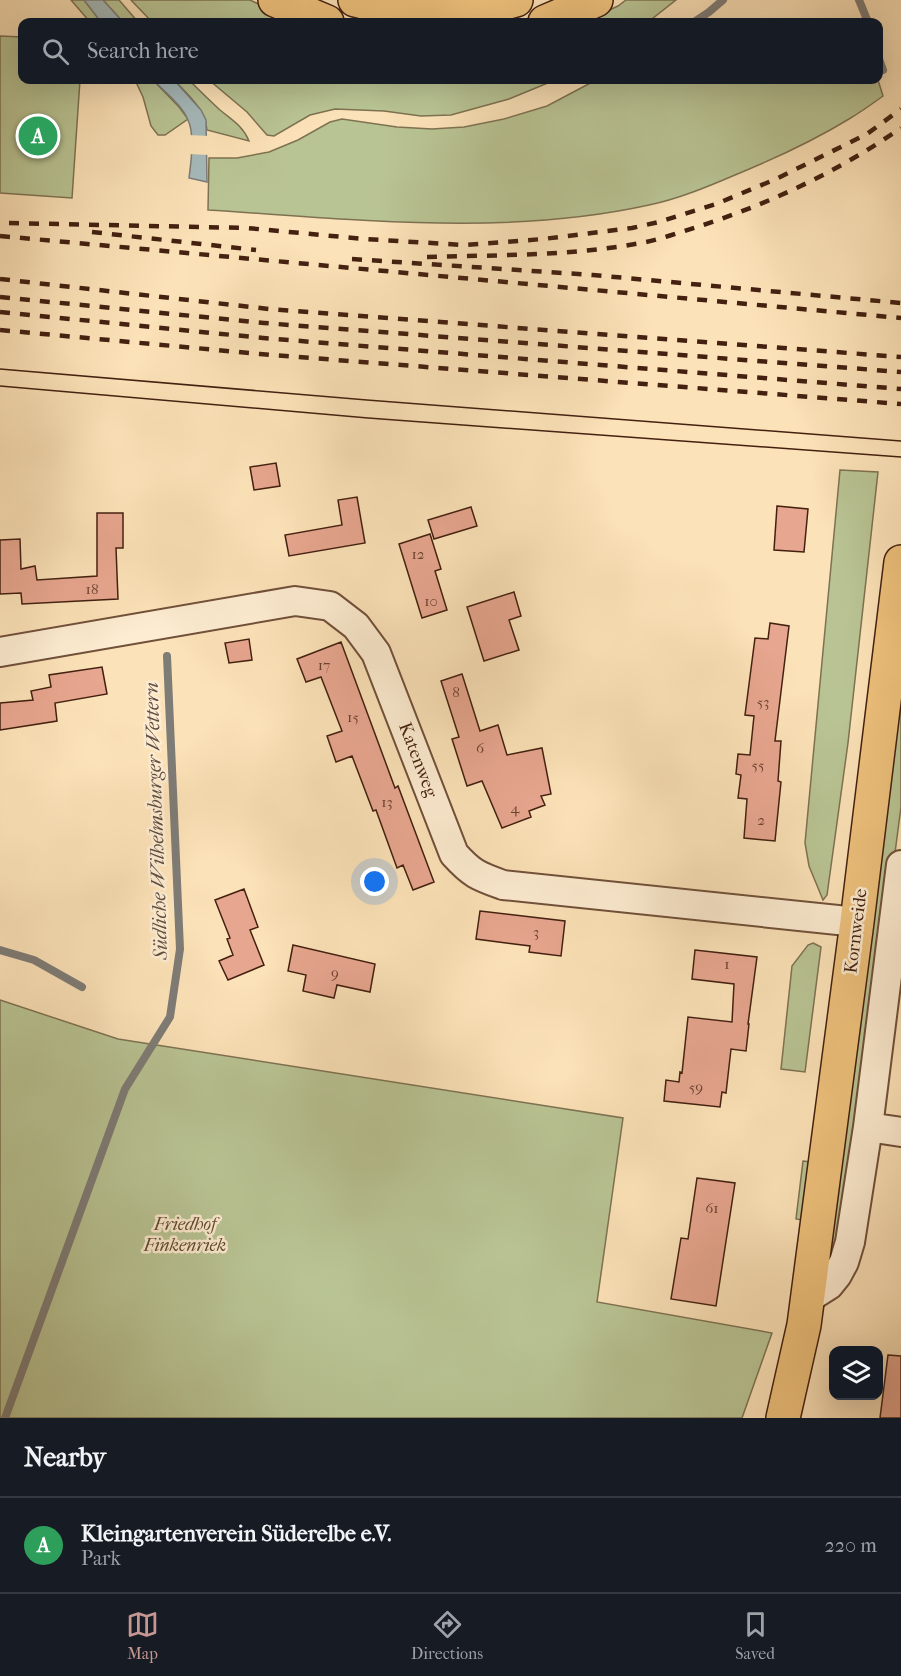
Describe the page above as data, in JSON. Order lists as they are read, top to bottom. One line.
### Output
{"streets":{"main road":["Kornweide"],"street":["Katenweg"]},"crossings":[["Katenweg","Kornweide"]],"water":["Südliche Wilhelmsburger Wettern"],"parks":["Friedhof Finkenriek"],"house_numbers":["12","18","10","17","8","53","15","6","55","13","4","2","3","1","9","59","61"],"page":{"search":"Search here","pins":"A","heading":"Nearby","list":[{"mark":"A","name":"Kleingartenverein Süderelbe e.V.","note":"Park","value":"220 m"}],"nav":["Map","Directions","Saved"]}}
